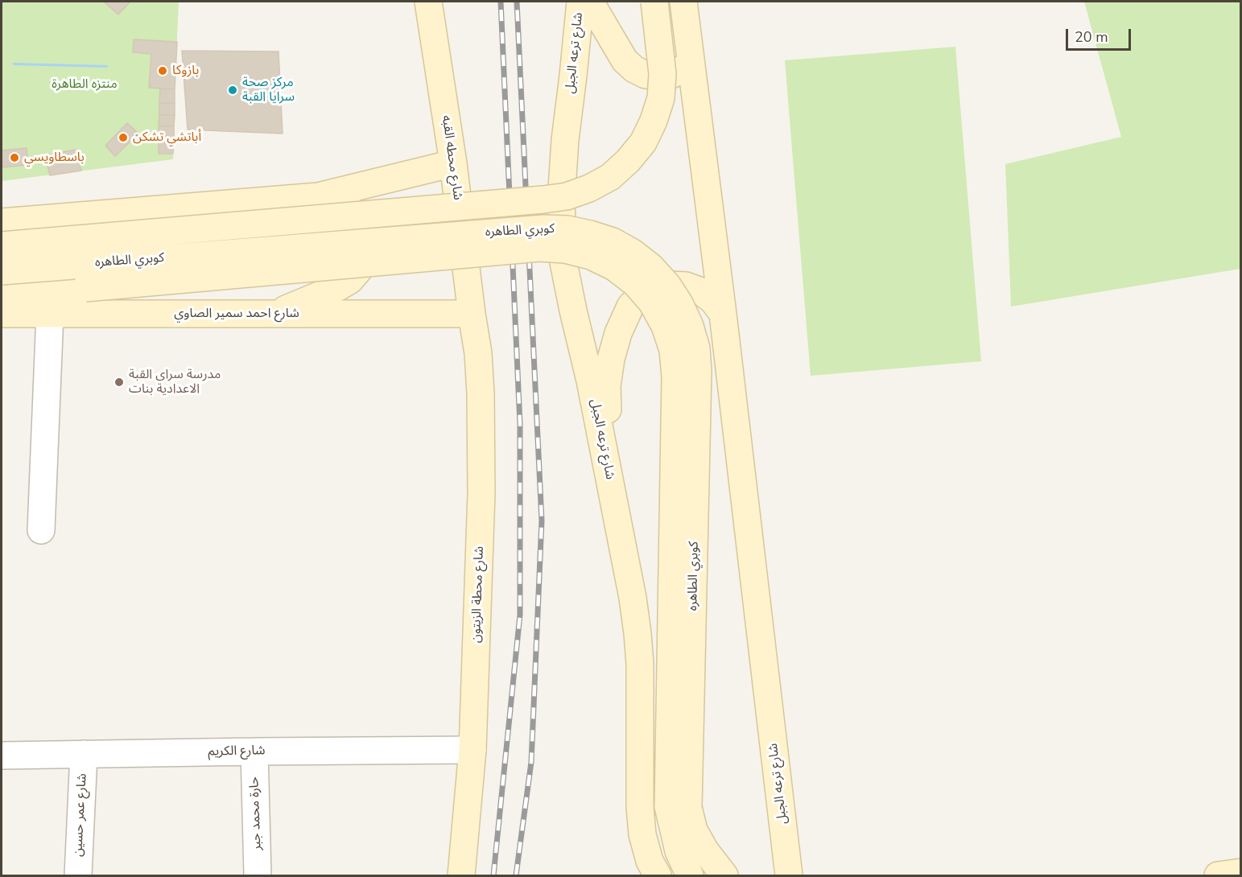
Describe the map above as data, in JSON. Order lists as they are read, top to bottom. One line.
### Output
{"streets":{"main road":["شارع ترعه الجبل","شارع محطه القبه","كوبري الطاهره","شارع احمد سمير الصاوي","شارع محطة الزيتون"],"street":["شارع الكريم","حارة محمد جبر","شارع عمر حسين"]},"crossings":[["شارع محطه القبه","شارع احمد سمير الصاوي"],["شارع محطه القبه","شارع محطة الزيتون"],["شارع احمد سمير الصاوي","شارع محطة الزيتون"],["شارع محطة الزيتون","شارع الكريم"],["شارع الكريم","حارة محمد جبر"],["شارع الكريم","شارع عمر حسين"]],"parks":["منتزه الطاهرة"],"places":["بازوكا","مركز صحة سرايا القبة","أباتشي تشكن","باسطاويسي","مدرسة سراى القبة الاعدادية بنات"],"scale_bar":"20 m"}
